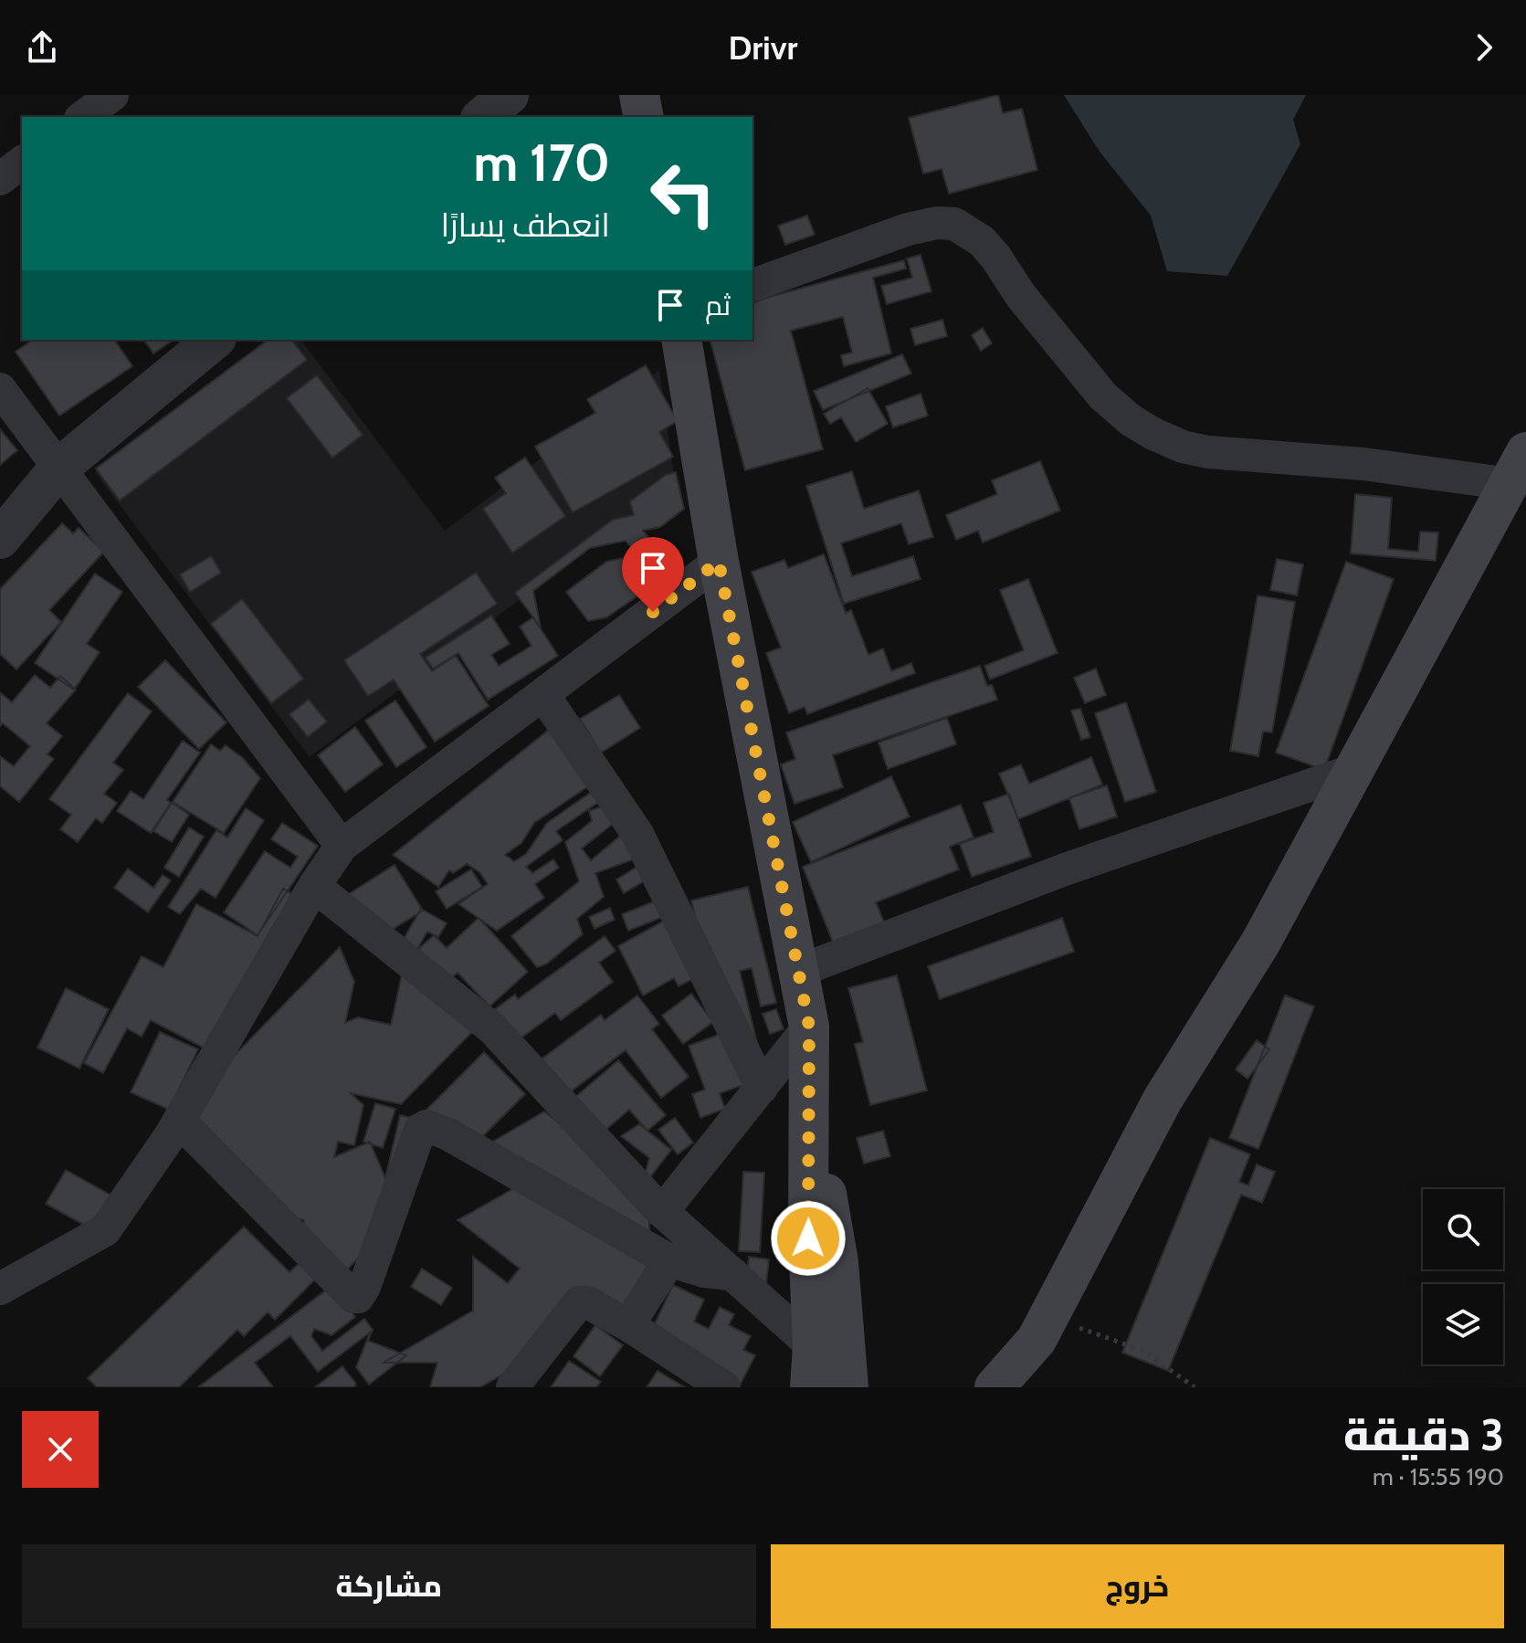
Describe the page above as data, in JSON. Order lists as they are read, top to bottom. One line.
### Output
{"page":{"header":"Drivr","turn":["170 m","انعطف يسارًا"],"then":"ثم","heading":["3 دقيقة","190 m · 15:55"],"buttons":["خروج","مشاركة"]}}
